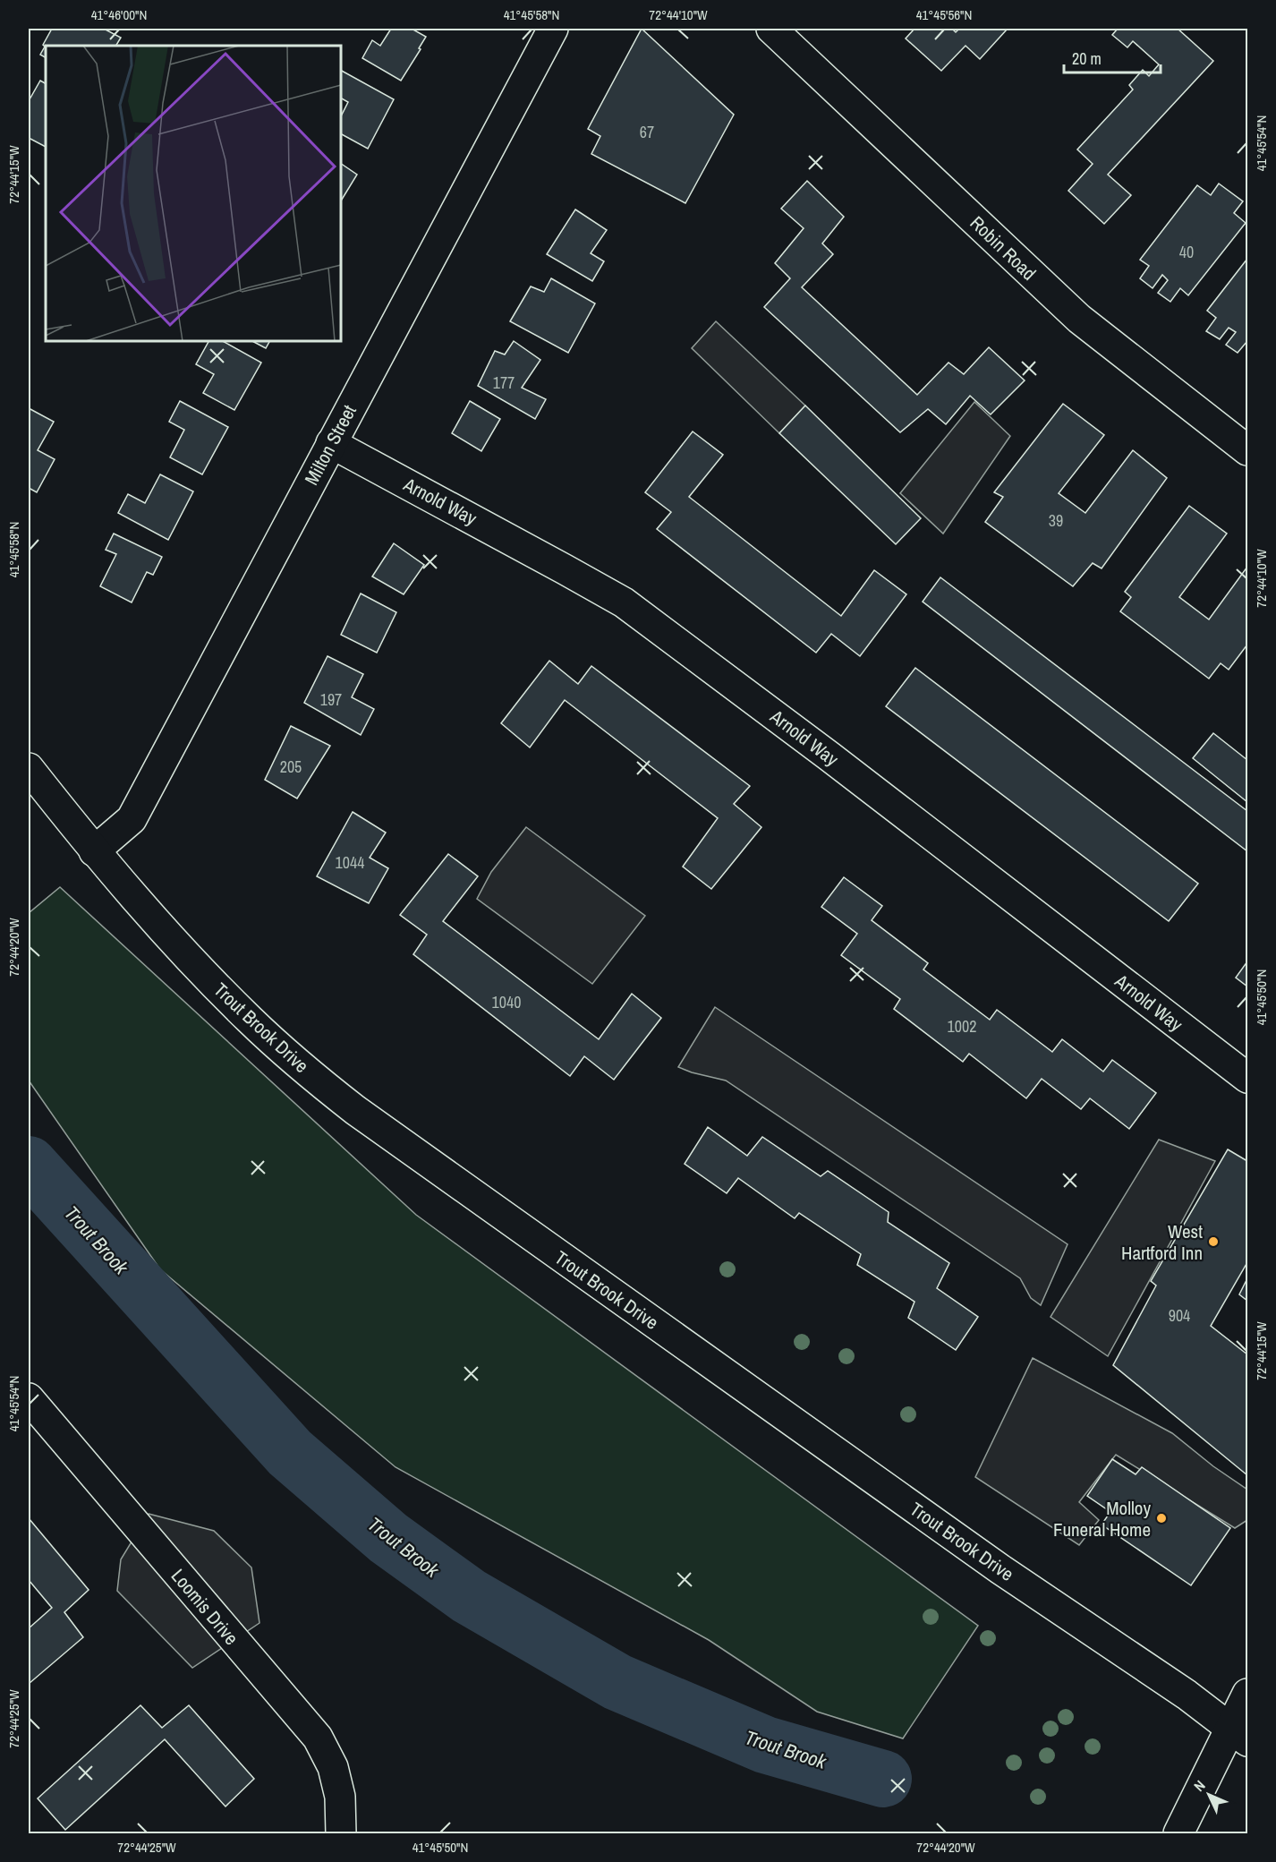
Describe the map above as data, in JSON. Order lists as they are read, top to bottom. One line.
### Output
{"streets":{"street":["Robin Road","Milton Street","Arnold Way","Trout Brook Drive","Loomis Drive"]},"crossings":[["Milton Street","Arnold Way"],["Milton Street","Trout Brook Drive"]],"water":["Trout Brook"],"places":["West Hartford Inn","Molloy Funeral Home"],"house_numbers":["67","40","177","39","197","205","1044","1040","1002","904"],"scale_bar":"20 m","north":"top left","coordinates":["41°46'00\"N","41°45'58\"N","72°44'10\"W","41°45'56\"N","41°45'54\"N","72°44'15\"W","72°44'20\"W","41°45'50\"N","72°44'25\"W"]}
